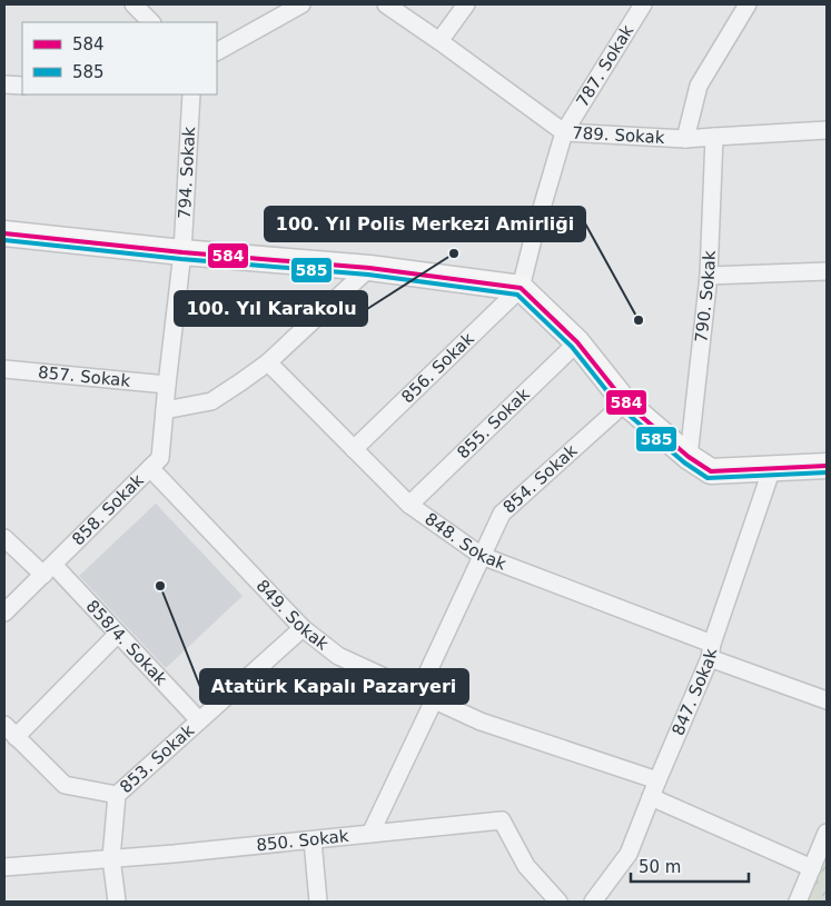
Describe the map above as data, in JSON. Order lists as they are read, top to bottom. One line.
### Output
{"streets":{"street":["787. Sokak","789. Sokak","794. Sokak","790. Sokak","856. Sokak","857. Sokak","855. Sokak","854. Sokak","858. Sokak","848. Sokak","849. Sokak","858/4. Sokak","847. Sokak","853. Sokak","850. Sokak"]},"crossings":[["787. Sokak","789. Sokak"],["787. Sokak","856. Sokak"],["789. Sokak","790. Sokak"],["856. Sokak","848. Sokak"],["857. Sokak","858. Sokak"],["855. Sokak","848. Sokak"],["854. Sokak","848. Sokak"],["854. Sokak","849. Sokak"],["858. Sokak","849. Sokak"],["858. Sokak","858/4. Sokak"],["848. Sokak","847. Sokak"],["849. Sokak","847. Sokak"],["849. Sokak","853. Sokak"],["858/4. Sokak","853. Sokak"],["853. Sokak","850. Sokak"]],"places":["100. Yıl Karakolu","100. Yıl Polis Merkezi Amirliği","Atatürk Kapalı Pazaryeri"],"lines":["transit line 584","transit line 585"],"legend":["584","585"],"scale_bar":"50 m"}
